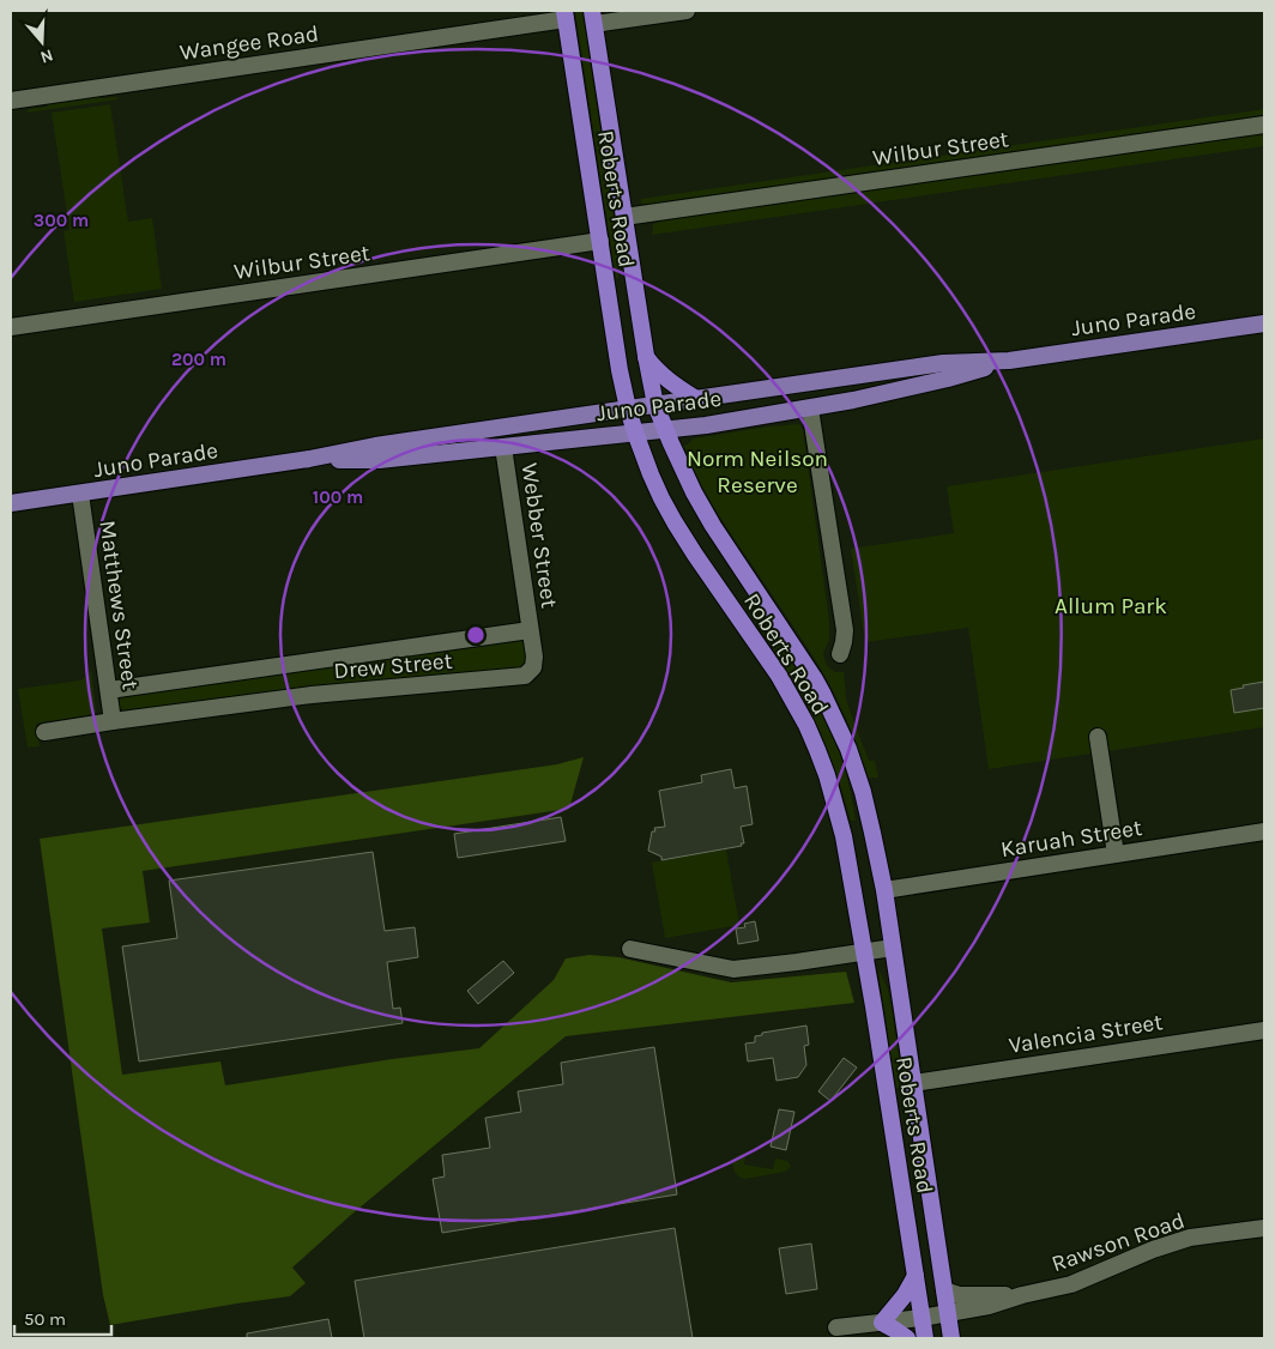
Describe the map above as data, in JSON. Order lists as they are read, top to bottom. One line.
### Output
{"streets":{"highway":["Roberts Road"],"main road":["Juno Parade"],"street":["Wangee Road","Wilbur Street","Webber Street","Matthews Street","Drew Street","Karuah Street","Valencia Street","Rawson Road"]},"crossings":[["Wangee Road","Roberts Road"],["Wilbur Street","Roberts Road"],["Roberts Road","Juno Parade"],["Roberts Road","Karuah Street"],["Roberts Road","Valencia Street"],["Roberts Road","Rawson Road"],["Juno Parade","Webber Street"],["Juno Parade","Matthews Street"],["Webber Street","Drew Street"],["Matthews Street","Drew Street"]],"parks":["Norm Neilson Reserve","Allum Park"],"scale_bar":"50 m","north":"bottom","rings":["300 m","200 m","100 m"]}
